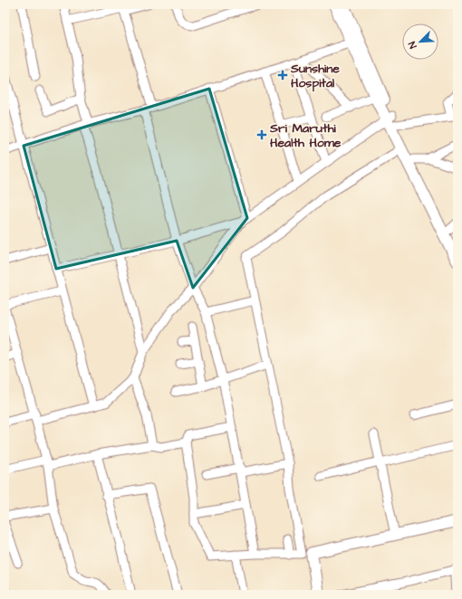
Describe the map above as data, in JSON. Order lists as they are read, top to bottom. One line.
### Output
{"places":{"health":["Sunshine Hospital","Sri Maruthi Health Home"]},"north":"bottom left"}
